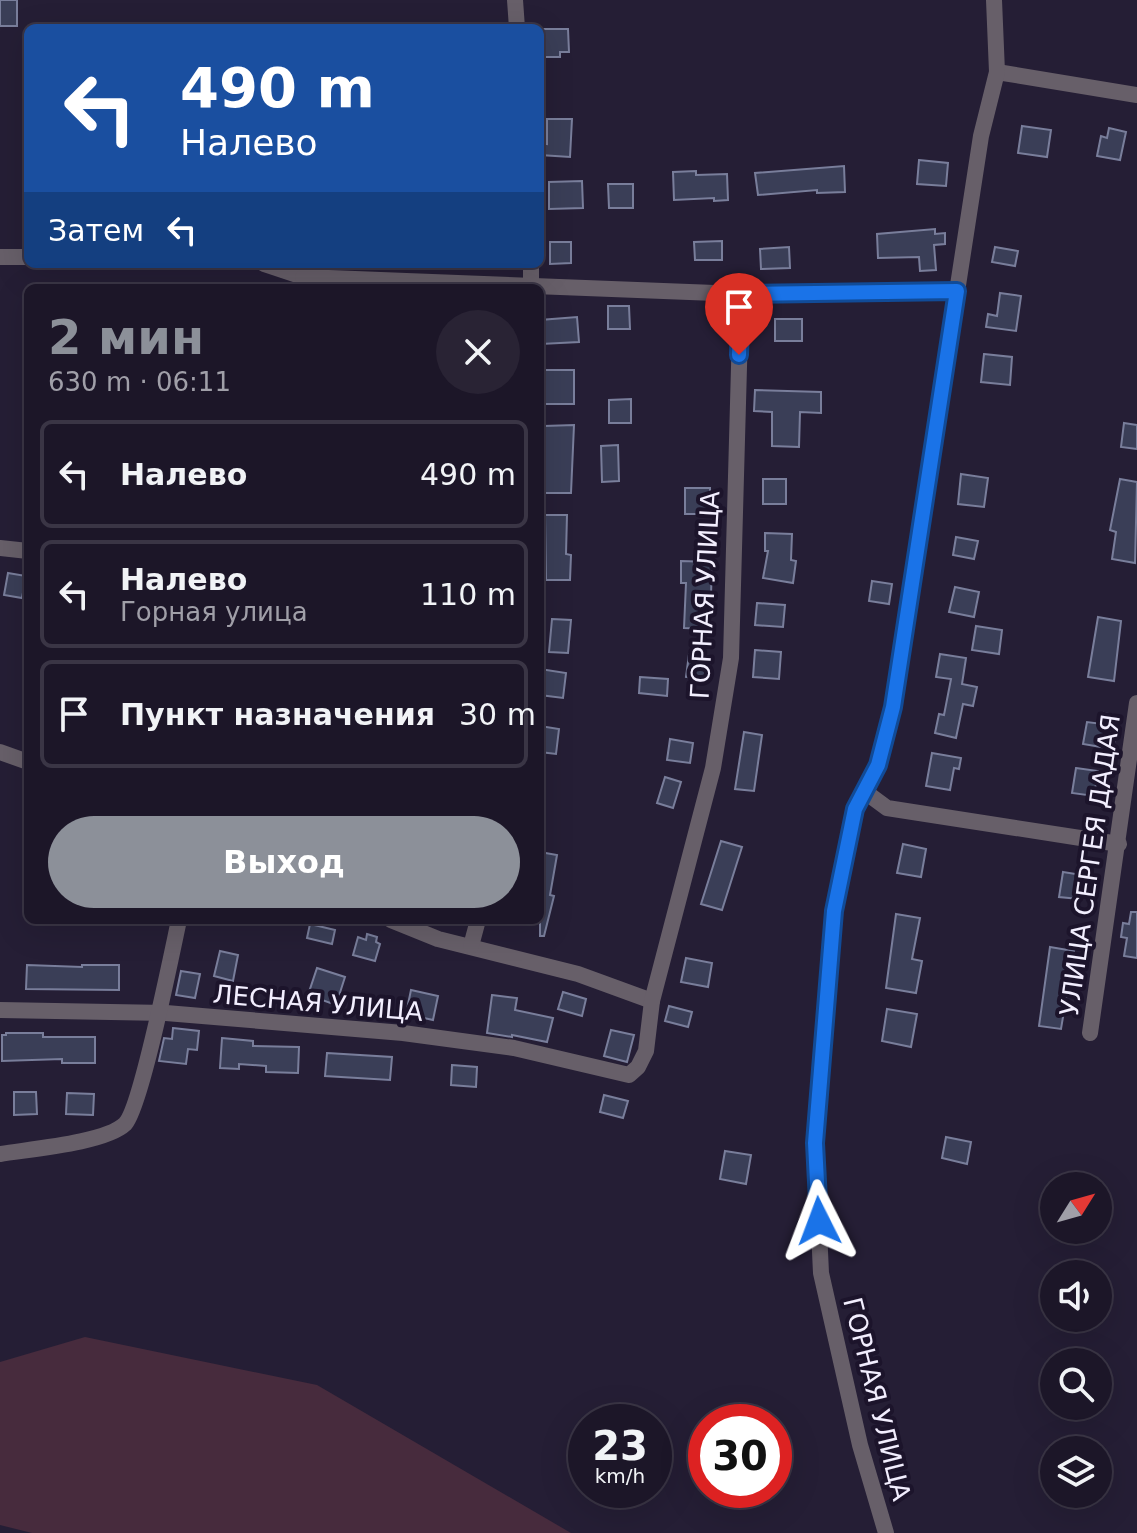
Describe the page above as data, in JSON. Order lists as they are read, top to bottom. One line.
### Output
{"streets":{"street":["ГОРНАЯ УЛИЦА","УЛИЦА СЕРГЕЯ ДАДАЯ","ЛЕСНАЯ УЛИЦА"]},"crossings":[["ГОРНАЯ УЛИЦА","ЛЕСНАЯ УЛИЦА"]],"north":"top right","page":{"turn":["490 m","Налево"],"then":"Затем","heading":["2 мин","630 m · 06:11"],"list":[{"name":"Налево","value":"490 m"},{"name":"Налево","note":"Горная улица","value":"110 m"},{"name":"Пункт назначения","value":"30 m"}],"buttons":"Выход","speed":"23 km/h","limit":"30"}}
